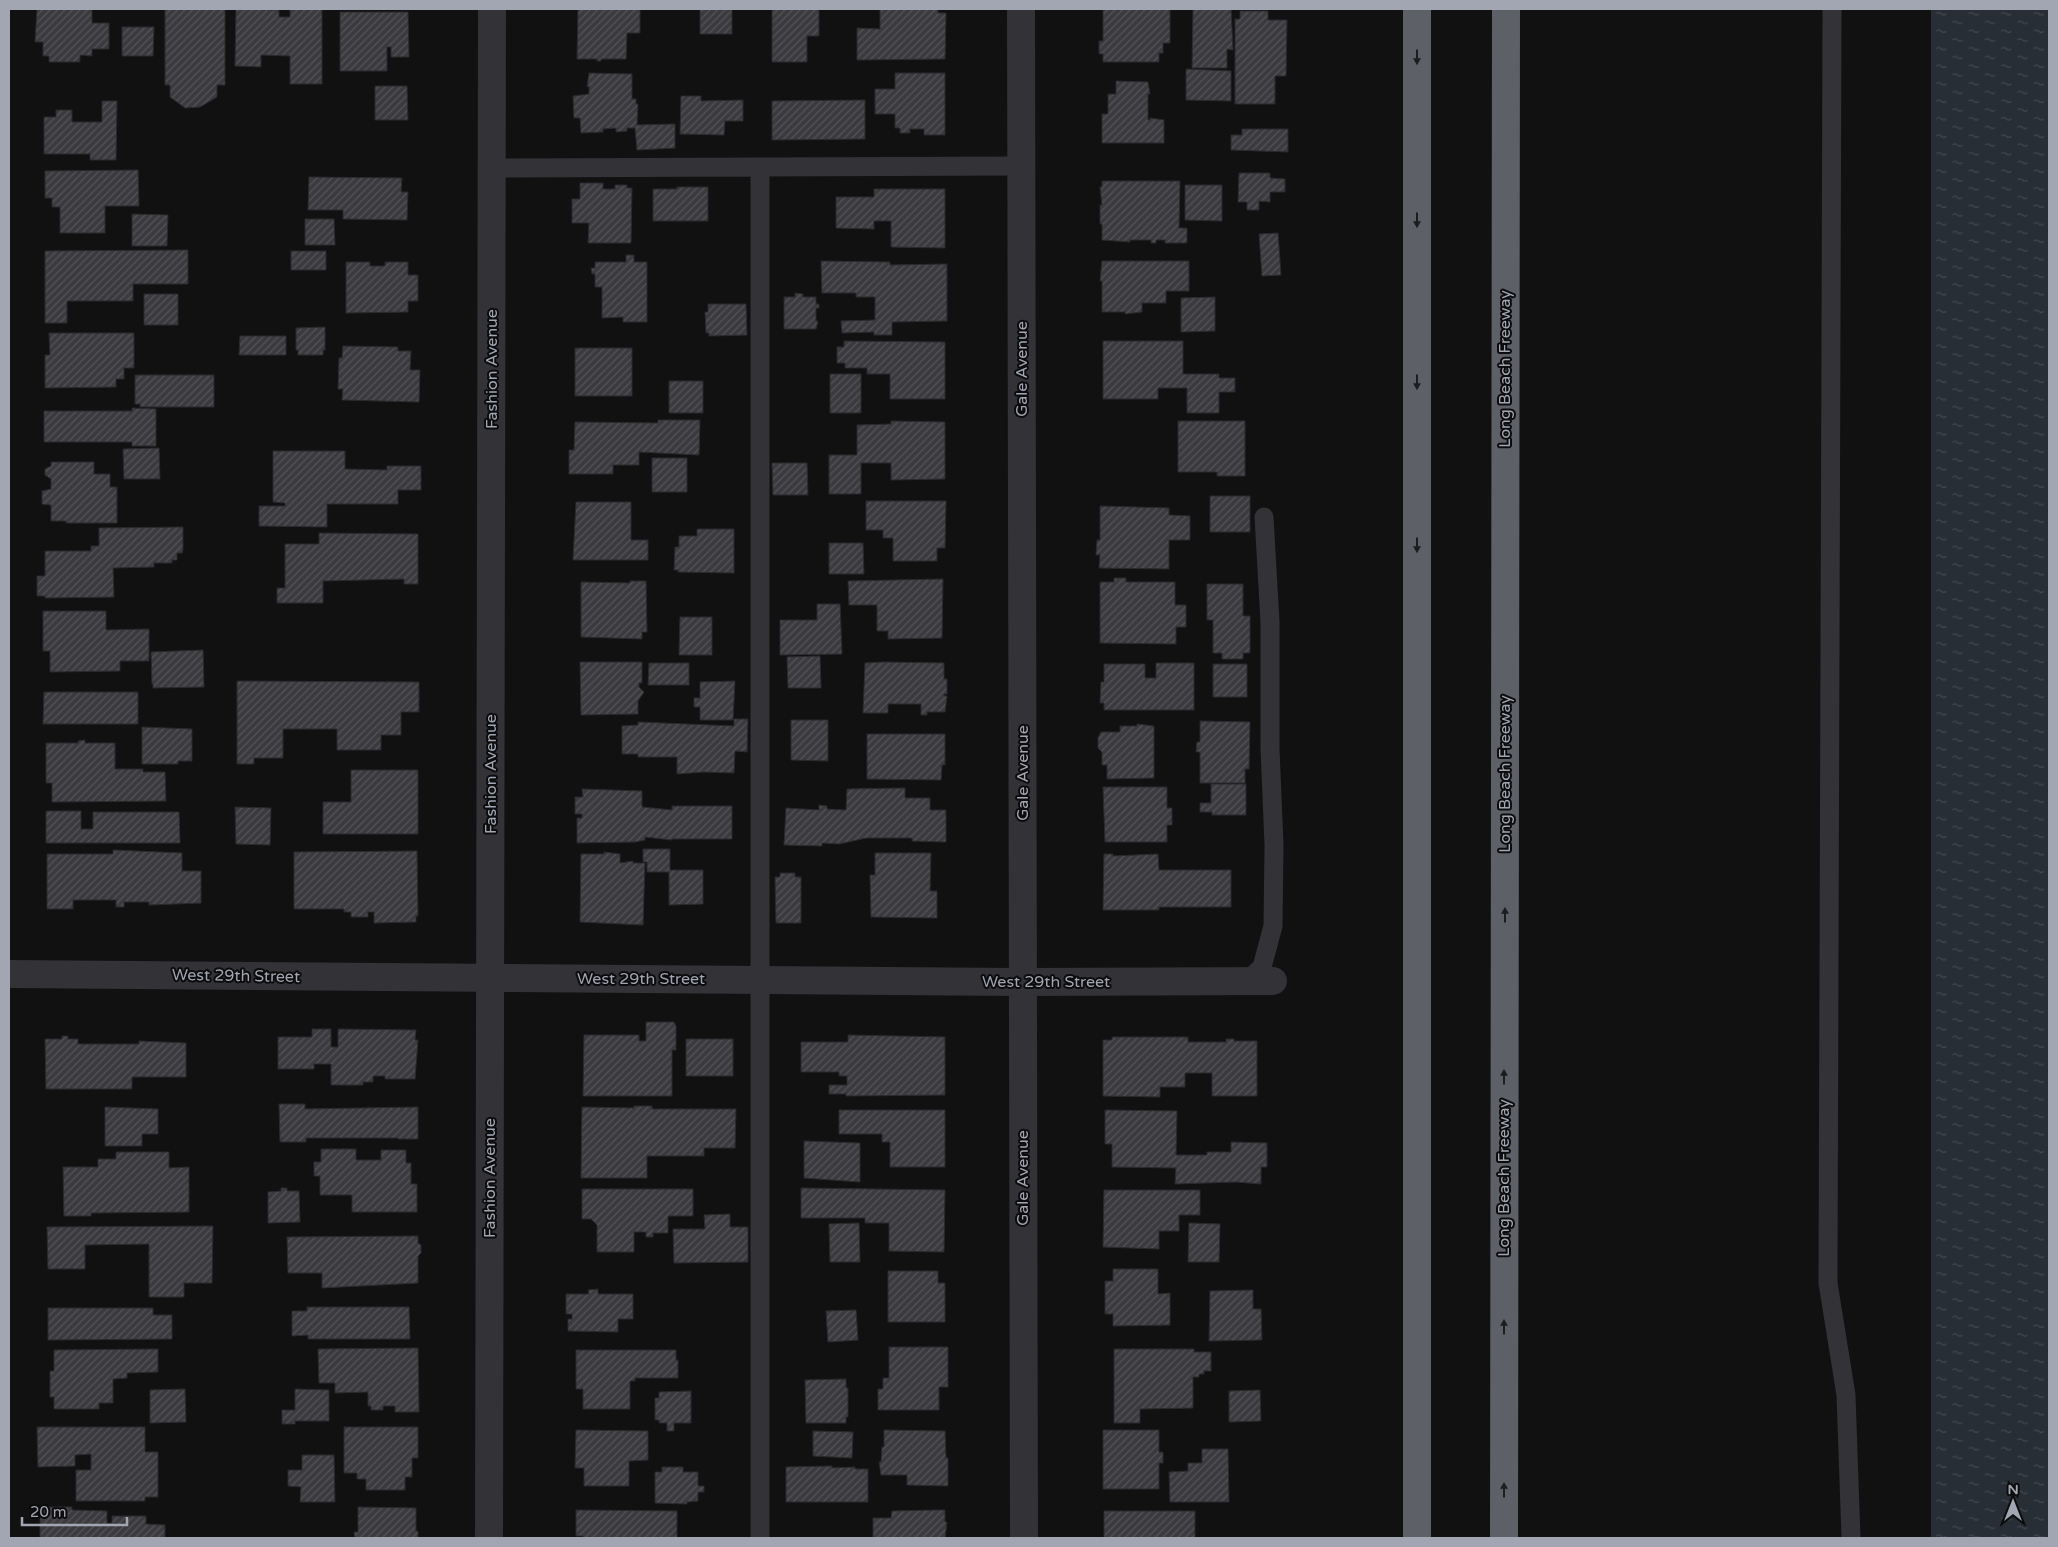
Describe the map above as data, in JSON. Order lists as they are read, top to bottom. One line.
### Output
{"streets":{"highway":["Long Beach Freeway"],"street":["Fashion Avenue","Gale Avenue","West 29th Street"]},"crossings":[["Fashion Avenue","West 29th Street"],["Gale Avenue","West 29th Street"]],"scale_bar":"20 m","north":"top"}
